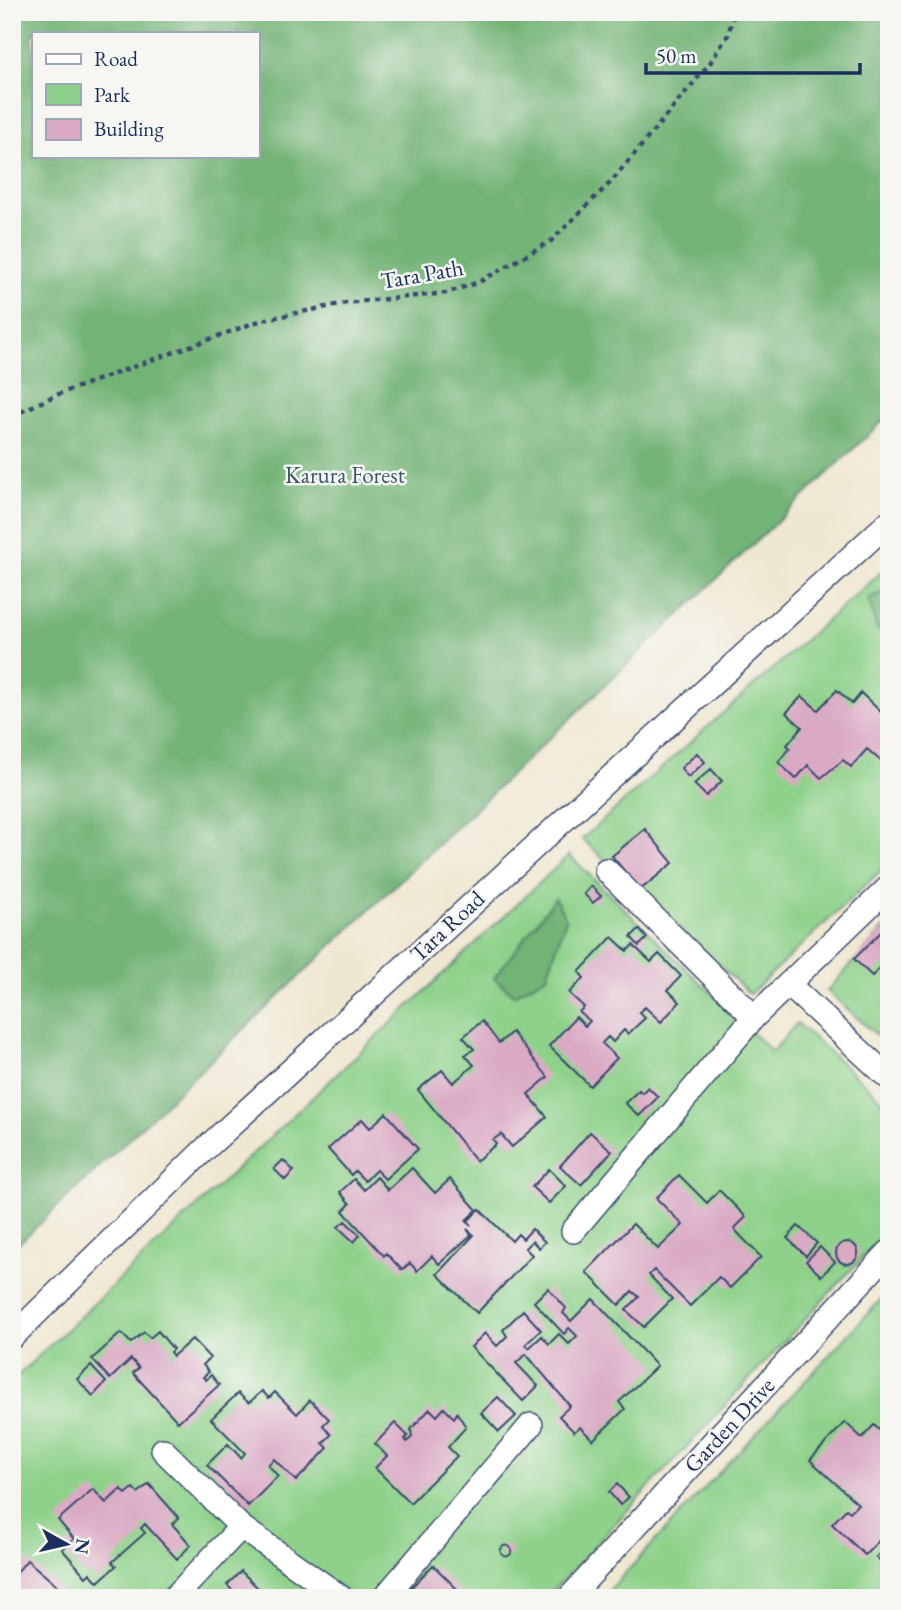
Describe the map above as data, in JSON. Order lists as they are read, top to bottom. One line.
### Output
{"streets":{"street":["Tara Road","Garden Drive"],"path":["Tara Path"]},"parks":["Karura Forest"],"legend":["Road","Park","Building"],"scale_bar":"50 m","north":"right"}
